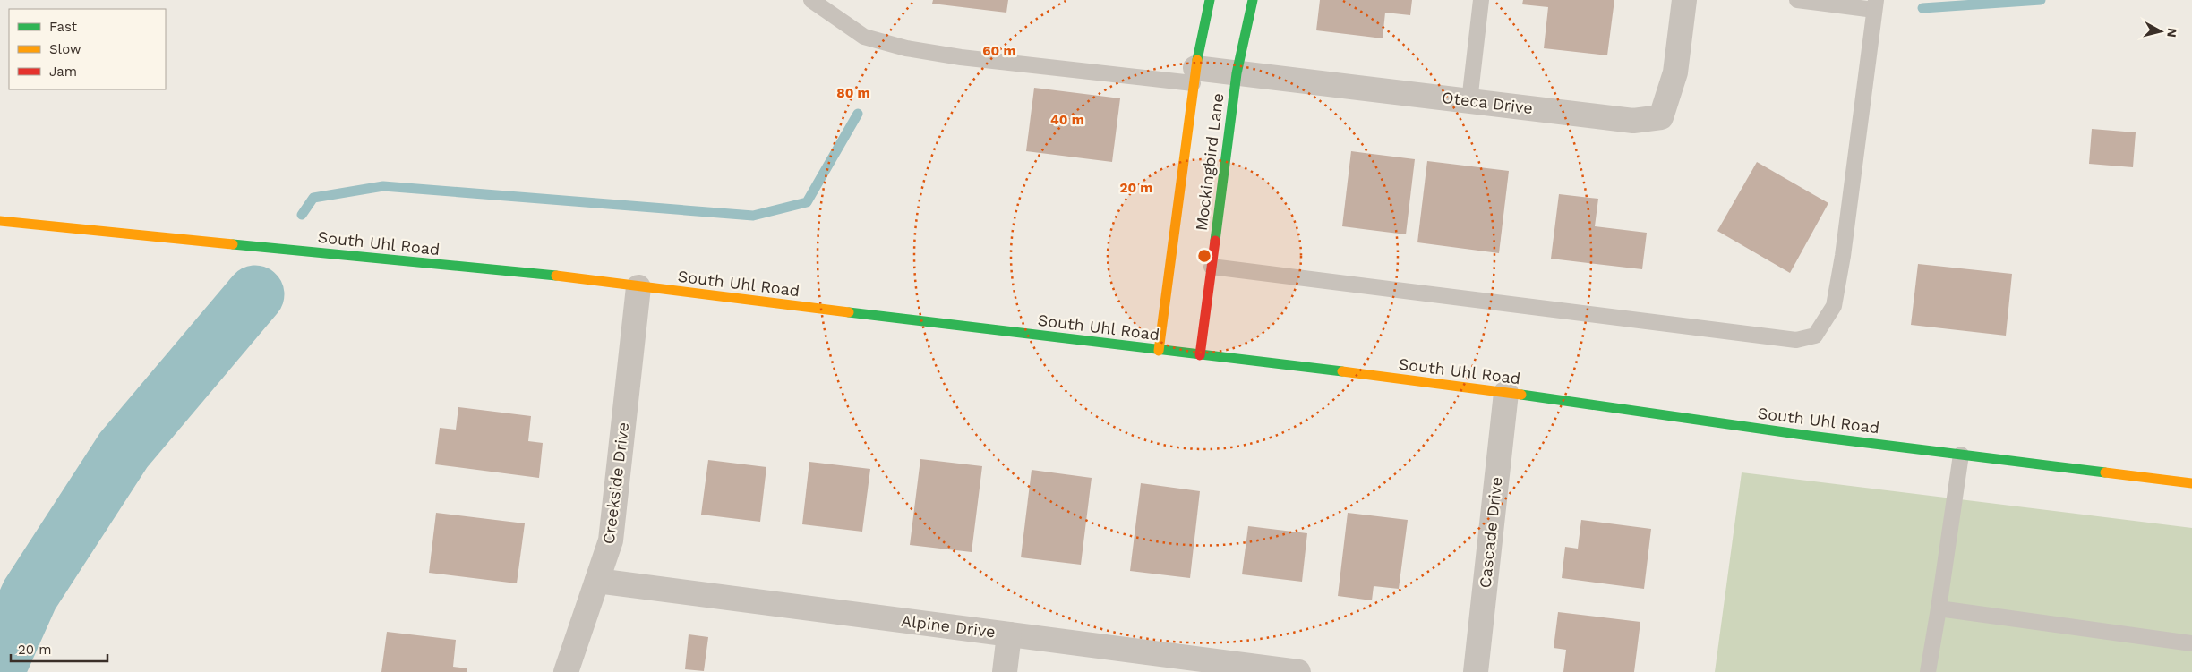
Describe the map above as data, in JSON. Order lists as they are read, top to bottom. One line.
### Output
{"streets":{"main road":["Mockingbird Lane","South Uhl Road"],"street":["Oteca Drive","Creekside Drive","Cascade Drive","Alpine Drive"]},"crossings":[["Oteca Drive","Mockingbird Lane"],["Mockingbird Lane","South Uhl Road"],["South Uhl Road","Creekside Drive"],["South Uhl Road","Cascade Drive"],["Creekside Drive","Alpine Drive"]],"legend":["Fast","Slow","Jam"],"scale_bar":"20 m","north":"right","rings":["60 m","80 m","40 m","20 m"]}
